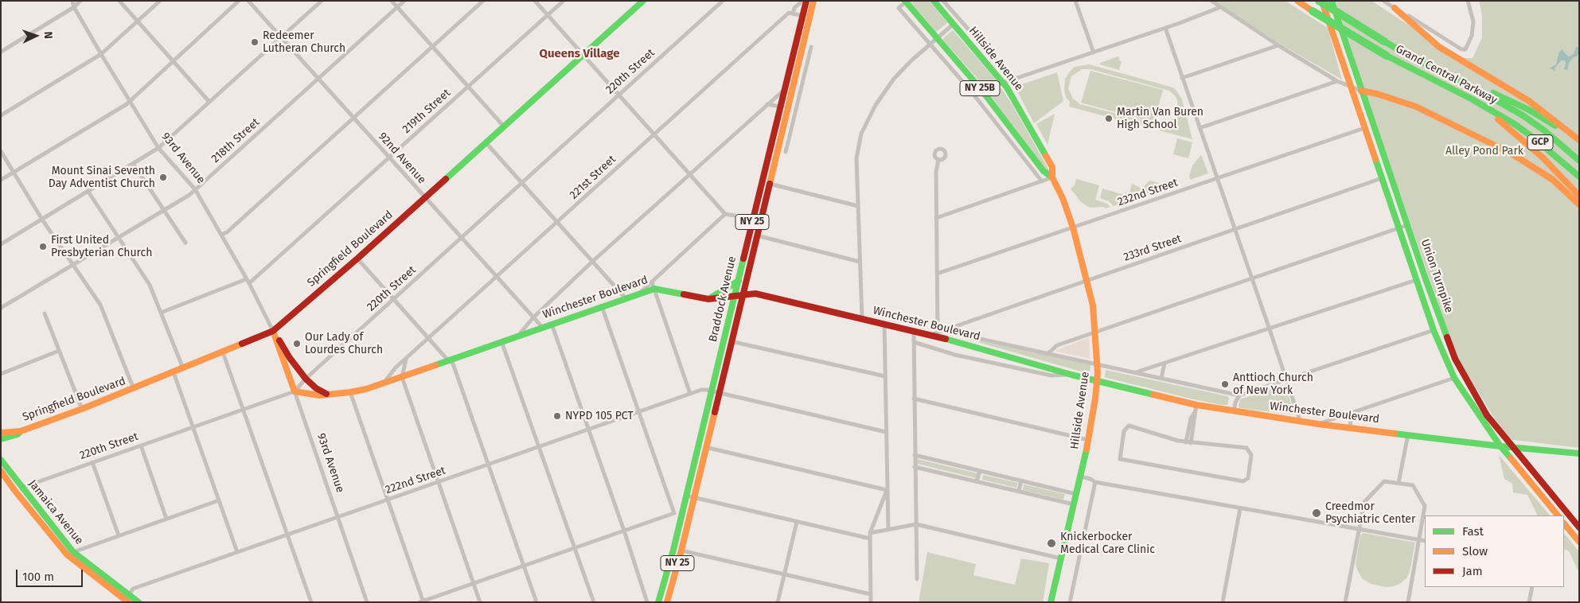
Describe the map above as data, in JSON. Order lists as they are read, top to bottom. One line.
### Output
{"streets":{"main road":["Hillside Avenue","Grand Central Parkway","NY 25B","GCP","93rd Avenue","NY 25","Springfield Boulevard","Union Turnpike","Winchester Boulevard","Braddock Avenue","Jamaica Avenue"],"street":["220th Street","219th Street","218th Street","92nd Avenue","221st Street","232nd Street","233rd Street","222nd Street"]},"crossings":[["Hillside Avenue","232nd Street"],["Hillside Avenue","233rd Street"],["Hillside Avenue","Winchester Boulevard"],["220th Street","93rd Avenue"],["220th Street","92nd Avenue"],["220th Street","Winchester Boulevard"],["220th Street","Jamaica Avenue"],["219th Street","93rd Avenue"],["219th Street","92nd Avenue"],["218th Street","93rd Avenue"],["218th Street","92nd Avenue"],["93rd Avenue","Springfield Boulevard"],["93rd Avenue","Winchester Boulevard"],["93rd Avenue","222nd Street"],["92nd Avenue","221st Street"],["92nd Avenue","Springfield Boulevard"],["92nd Avenue","Winchester Boulevard"],["221st Street","Winchester Boulevard"],["232nd Street","Union Turnpike"],["233rd Street","Union Turnpike"],["233rd Street","Winchester Boulevard"],["Union Turnpike","Winchester Boulevard"],["Winchester Boulevard","Braddock Avenue"],["Braddock Avenue","222nd Street"],["222nd Street","Jamaica Avenue"]],"districts":["Queens Village"],"parks":["Alley Pond Park"],"places":["Redeemer Lutheran Church","Martin Van Buren High School","Mount Sinai Seventh Day Adventist Church","First United Presbyterian Church","Our Lady of Lourdes Church","Anttioch Church of New York","NYPD 105 PCT","Creedmor Psychiatric Center","Knickerbocker Medical Care Clinic"],"legend":["Fast","Slow","Jam"],"scale_bar":"100 m","north":"right"}
